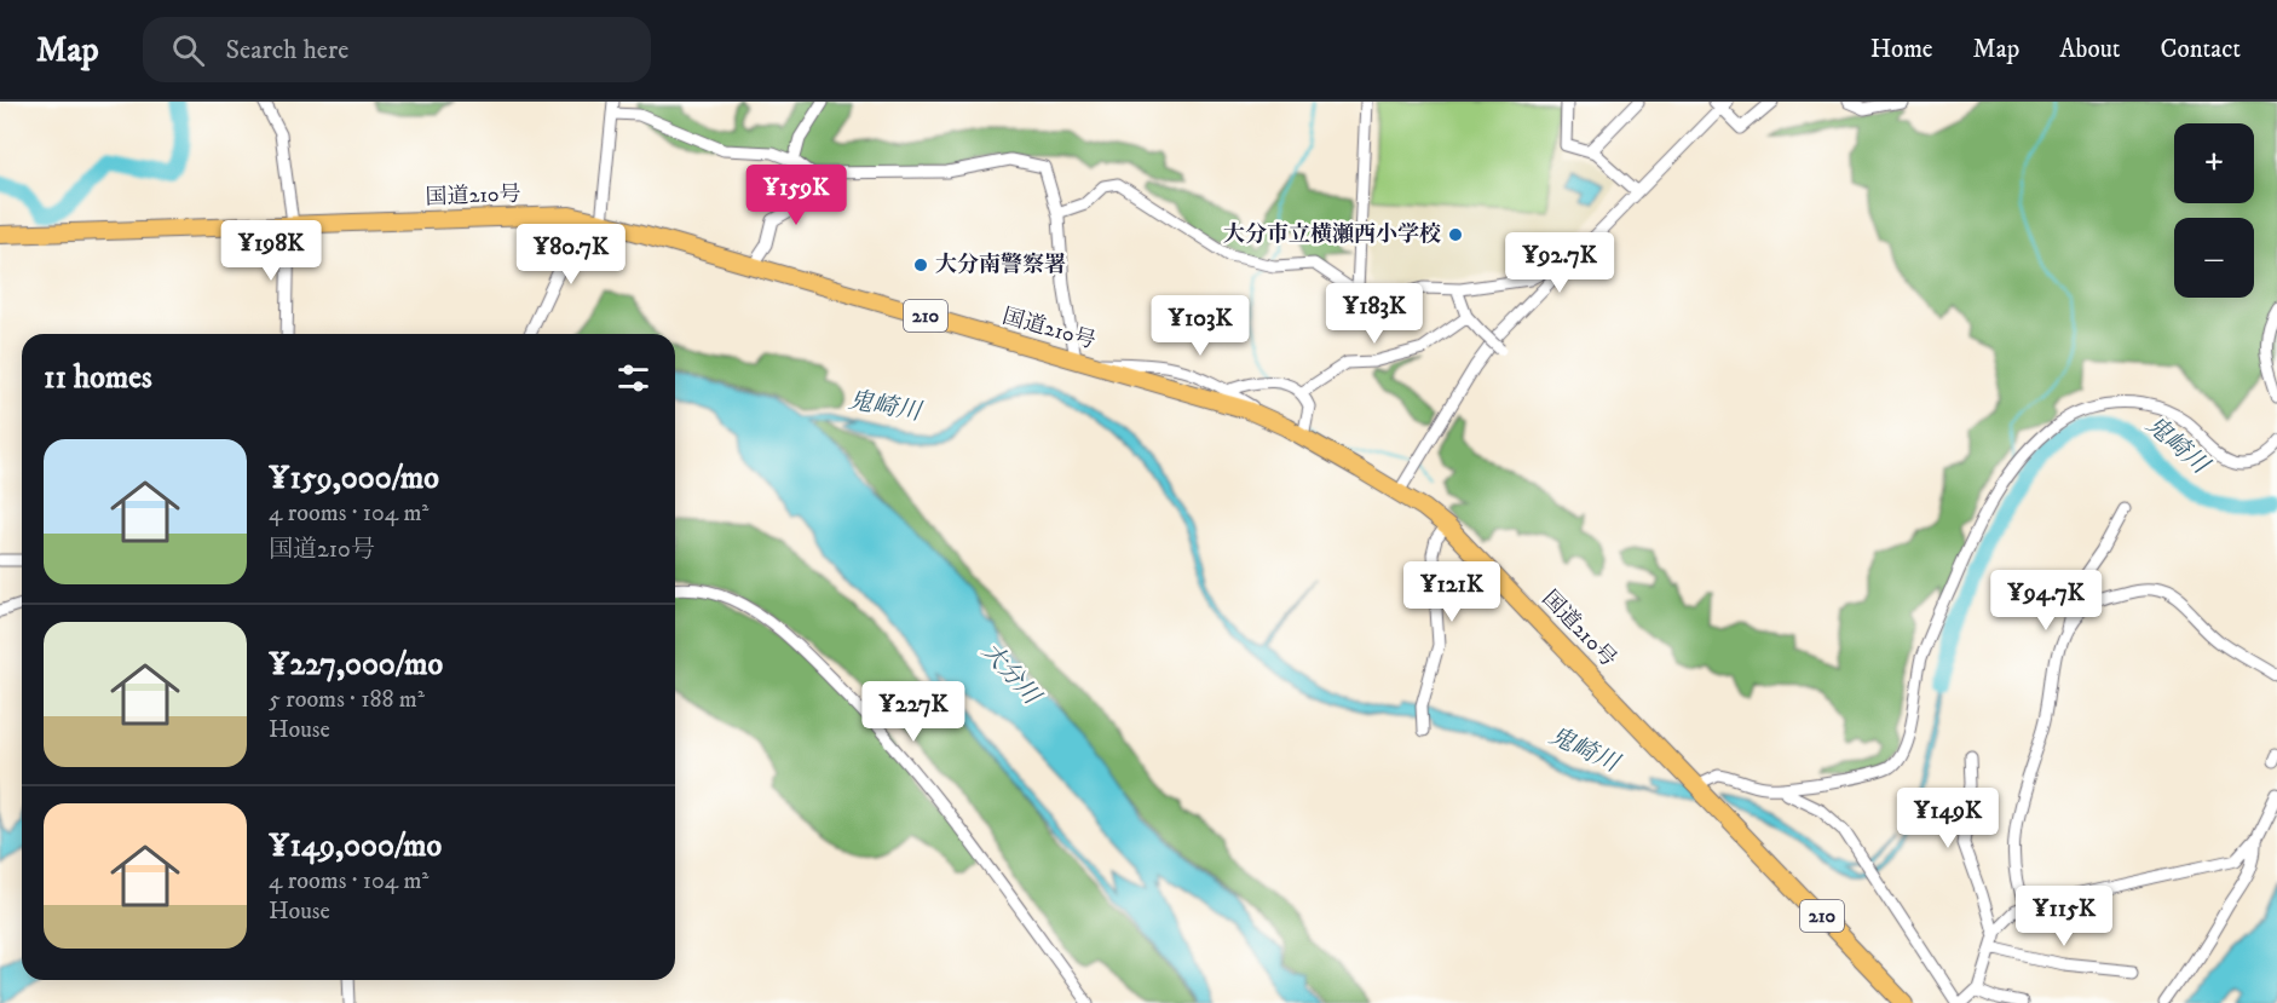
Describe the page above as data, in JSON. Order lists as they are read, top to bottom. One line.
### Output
{"streets":{"highway":["国道210号","210"]},"water":["鬼崎川","大分川"],"places":["大分市立横瀬西小学校","大分南警察署"],"page":{"header":"Map","search":"Search here","nav":["Home","Map","About","Contact"],"map_buttons":["+","−"],"price":["¥159K","¥198K","¥80.7K","¥92.7K","¥183K","¥103K","¥121K","¥94.7K","¥227K","¥149K","¥115K"],"heading":"11 homes","list":[{"name":"¥159,000/mo","note":"4 rooms · 104 m² · 国道210号"},{"name":"¥227,000/mo","note":"5 rooms · 188 m² · House"},{"name":"¥149,000/mo","note":"4 rooms · 104 m² · House"}]}}
